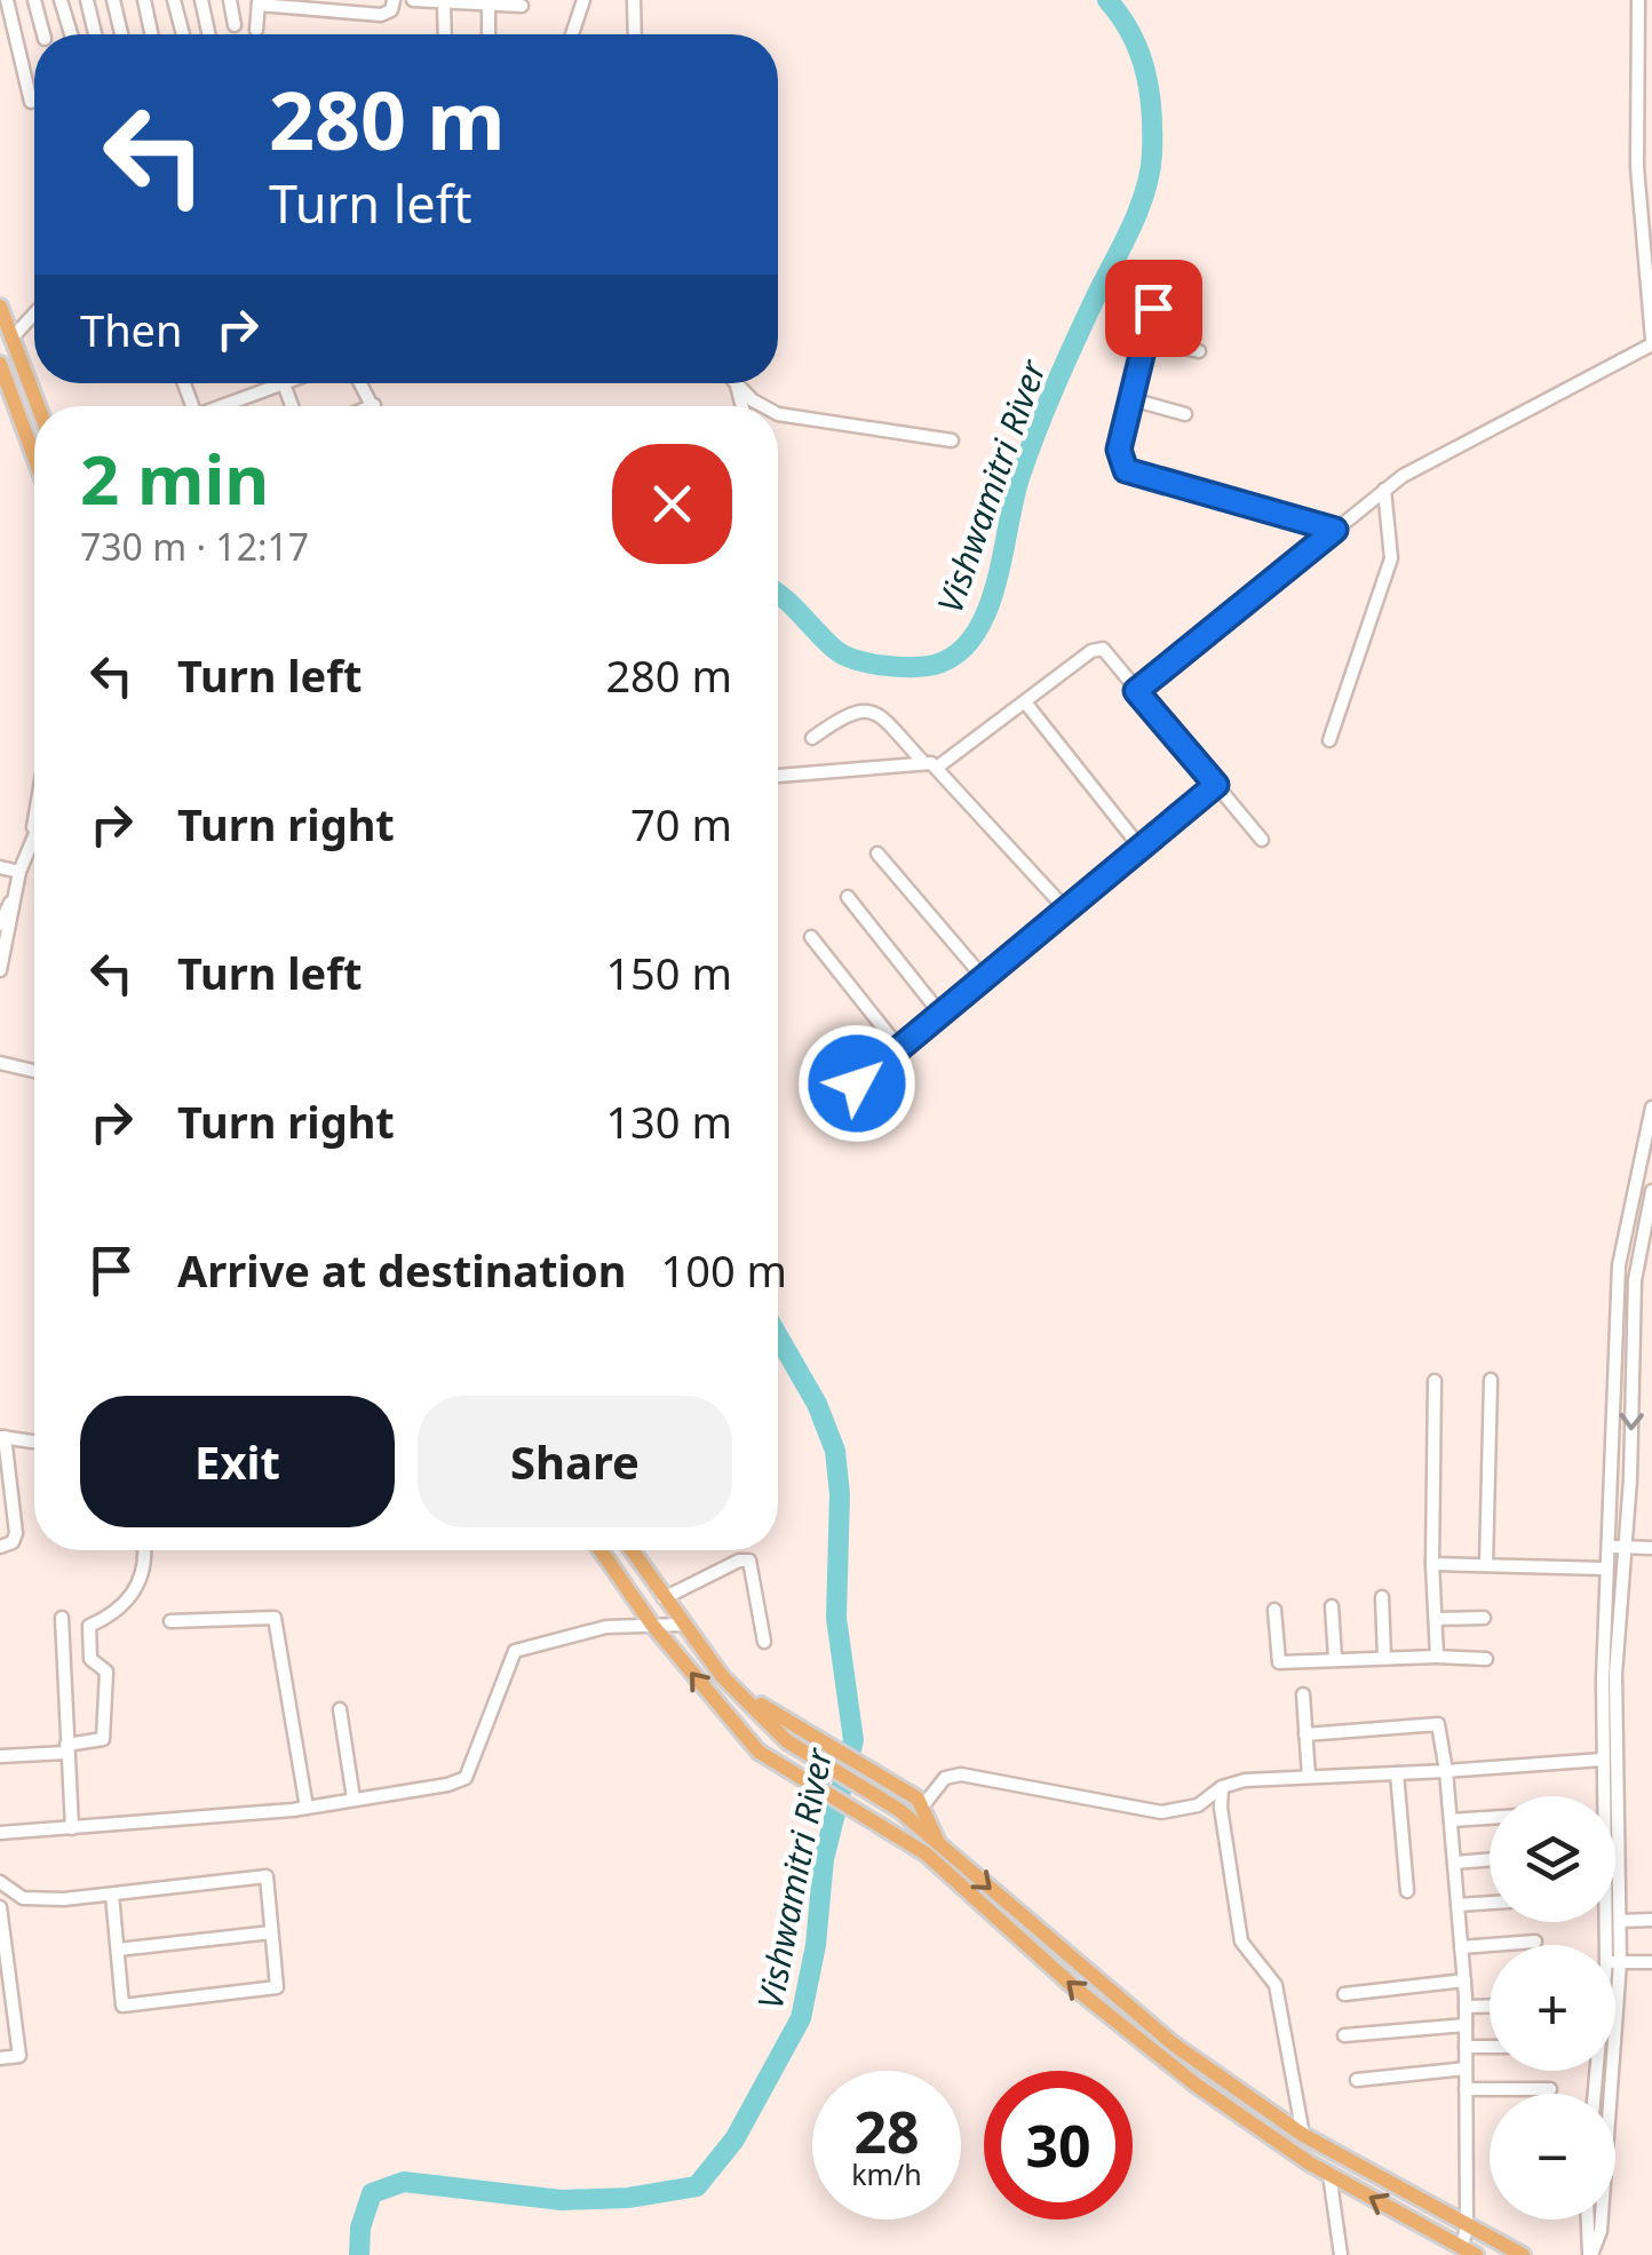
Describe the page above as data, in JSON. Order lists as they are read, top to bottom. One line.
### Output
{"water":["Vishwamitri River"],"page":{"turn":["280 m","Turn left"],"then":"Then","heading":["2 min","730 m · 12:17"],"list":[{"name":"Turn left","value":"280 m"},{"name":"Turn right","value":"70 m"},{"name":"Turn left","value":"150 m"},{"name":"Turn right","value":"130 m"},{"name":"Arrive at destination","value":"100 m"}],"buttons":["Exit","Share"],"map_buttons":["+","−"],"speed":"28 km/h","limit":"30"}}
